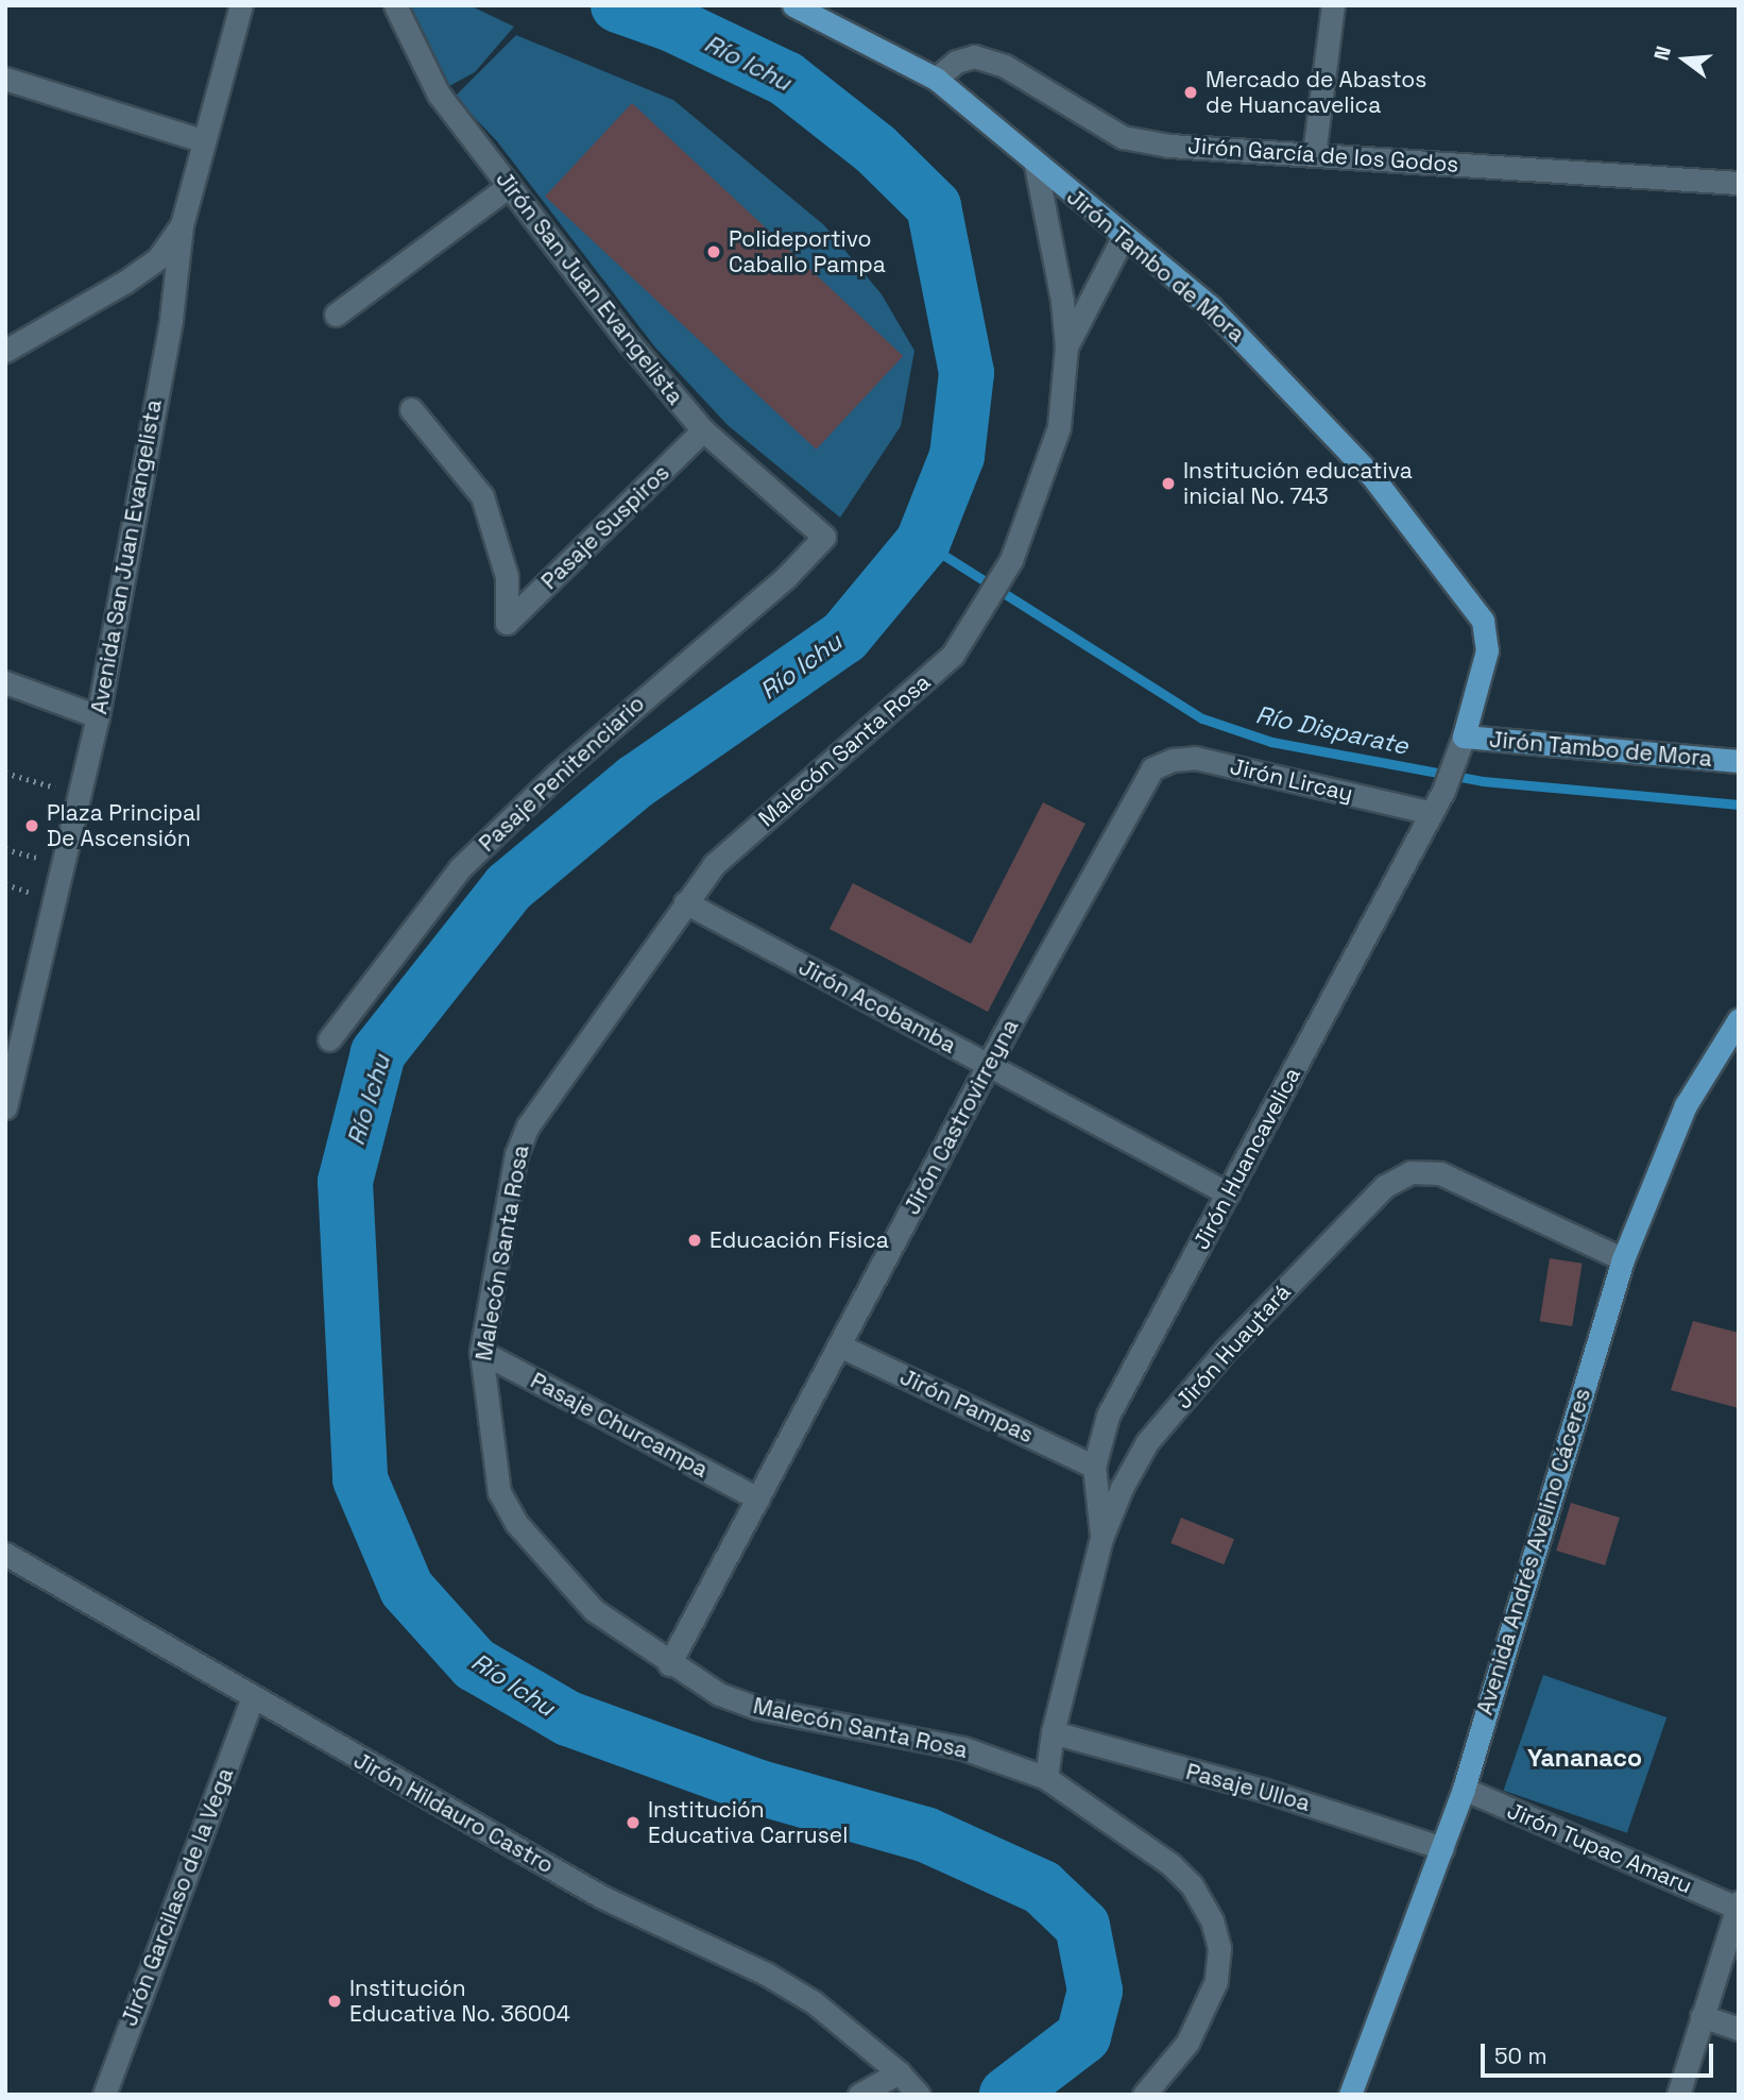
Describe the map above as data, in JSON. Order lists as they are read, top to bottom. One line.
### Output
{"streets":{"main road":["Jirón Tambo de Mora","Avenida Andrés Avelino Cáceres"],"street":["Jirón García de los Godos","Jirón San Juan Evangelista","Pasaje Suspiros","Avenida San Juan Evangelista","Malecón Santa Rosa","Pasaje Penitenciario","Jirón Lircay","Jirón Acobamba","Jirón Castrovirreyna","Jirón Huancavelica","Jirón Huaytará","Jirón Pampas","Pasaje Churcampa","Pasaje Ulloa","Jirón Hildauro Castro","Jirón Tupac Amaru","Jirón Garcilaso de la Vega"]},"crossings":[["Jirón Tambo de Mora","Jirón Huancavelica"],["Jirón San Juan Evangelista","Pasaje Suspiros"],["Jirón San Juan Evangelista","Pasaje Penitenciario"],["Malecón Santa Rosa","Jirón Acobamba"],["Malecón Santa Rosa","Jirón Castrovirreyna"],["Malecón Santa Rosa","Jirón Huaytará"],["Malecón Santa Rosa","Pasaje Churcampa"],["Jirón Lircay","Jirón Castrovirreyna"],["Jirón Lircay","Jirón Huancavelica"],["Jirón Acobamba","Jirón Castrovirreyna"],["Jirón Acobamba","Jirón Huancavelica"],["Jirón Castrovirreyna","Jirón Pampas"],["Jirón Castrovirreyna","Pasaje Churcampa"],["Jirón Huancavelica","Jirón Huaytará"],["Jirón Huancavelica","Jirón Pampas"],["Jirón Huaytará","Avenida Andrés Avelino Cáceres"],["Jirón Huaytará","Pasaje Ulloa"],["Avenida Andrés Avelino Cáceres","Pasaje Ulloa"],["Avenida Andrés Avelino Cáceres","Jirón Tupac Amaru"],["Jirón Hildauro Castro","Jirón Garcilaso de la Vega"]],"districts":["Yananaco"],"water":["Río Ichu","Río Disparate"],"places":["Mercado de Abastos de Huancavelica","Polideportivo Caballo Pampa","Institución educativa inicial No. 743","Plaza Principal De Ascensión","Educación Física","Institución Educativa Carrusel","Institución Educativa No. 36004"],"scale_bar":"50 m","north":"left"}
